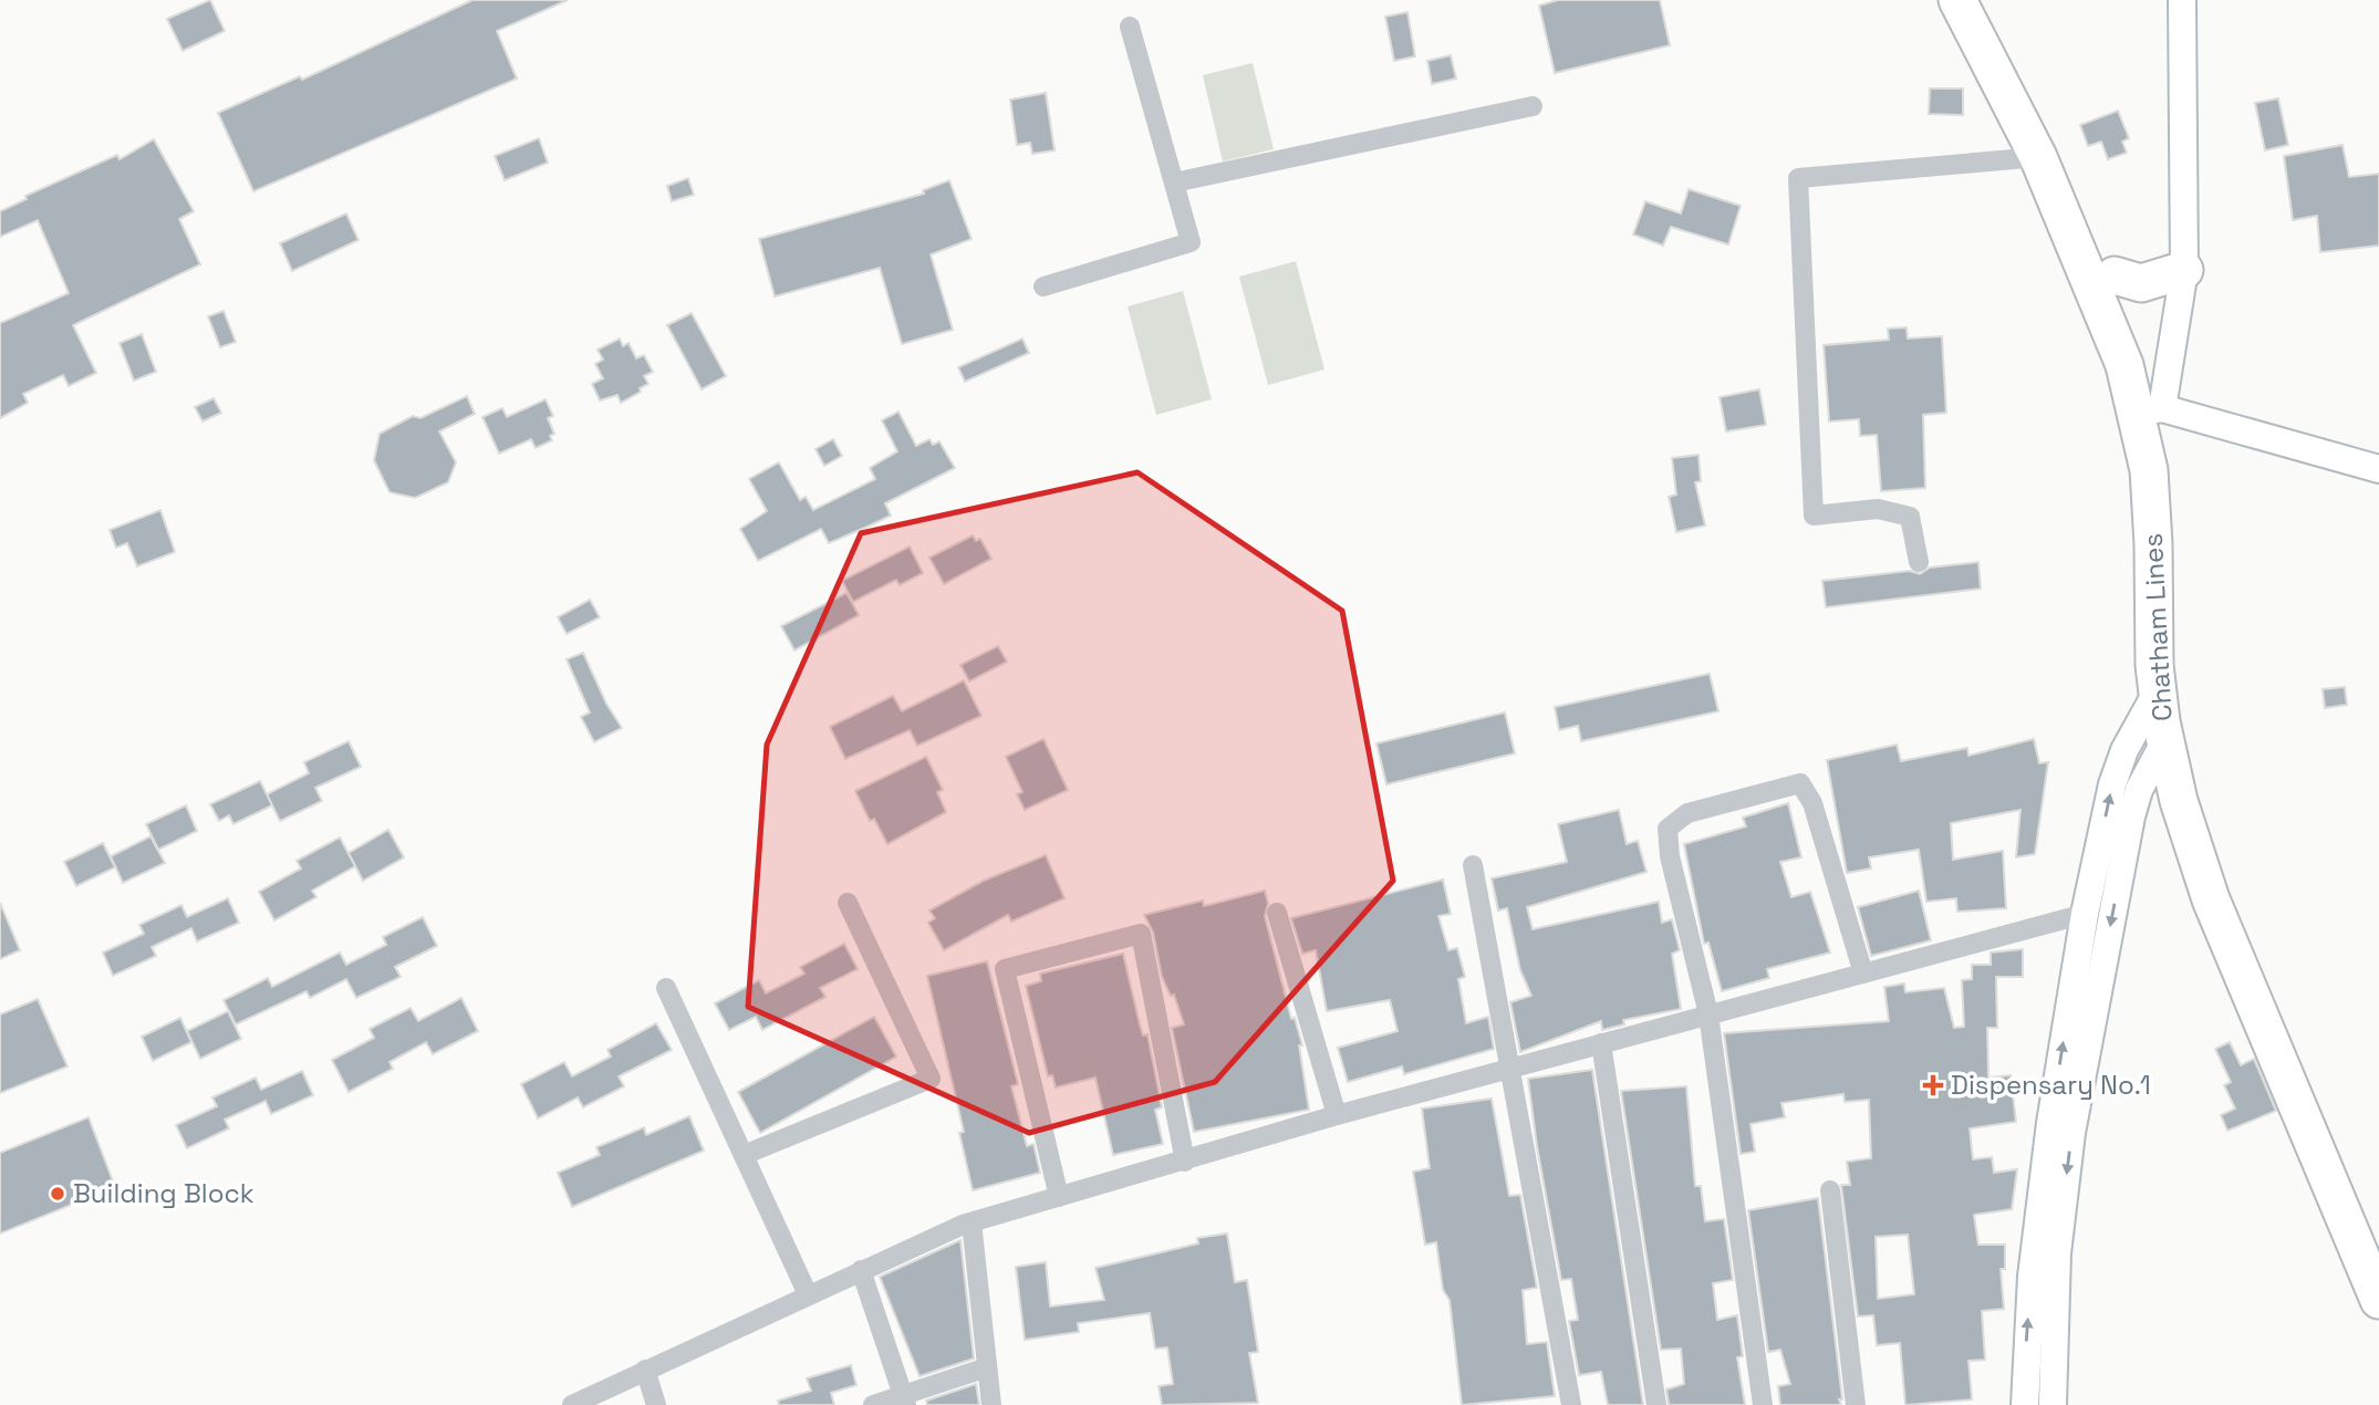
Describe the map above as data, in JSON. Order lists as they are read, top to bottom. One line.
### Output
{"streets":{"highway":["Chatham Lines"]},"places":{"health":["Dispensary No.1"],"other":["Building Block"]}}
